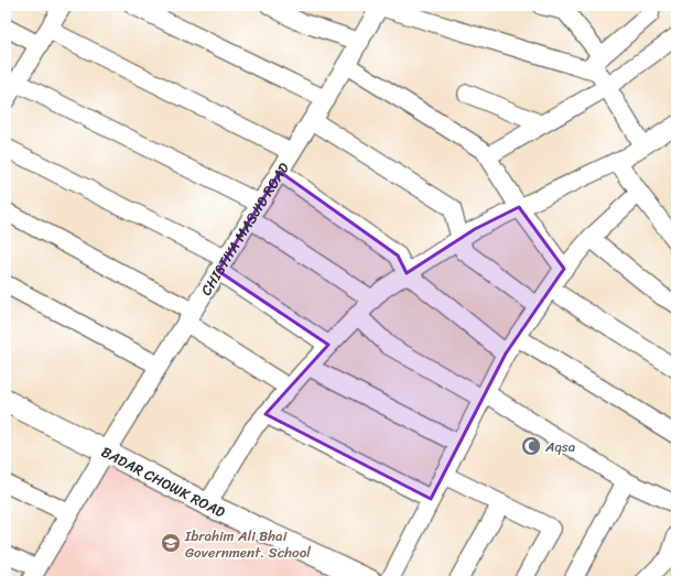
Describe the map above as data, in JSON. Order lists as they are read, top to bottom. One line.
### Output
{"streets":{"main road":["BADAR CHOWK ROAD"],"street":["CHISTIYA MASJID ROAD"]},"crossings":[["CHISTIYA MASJID ROAD","BADAR CHOWK ROAD"]],"places":{"mosque":["Aqsa"],"school or university":["Ibrahim Ali Bhai Government. School"]}}
